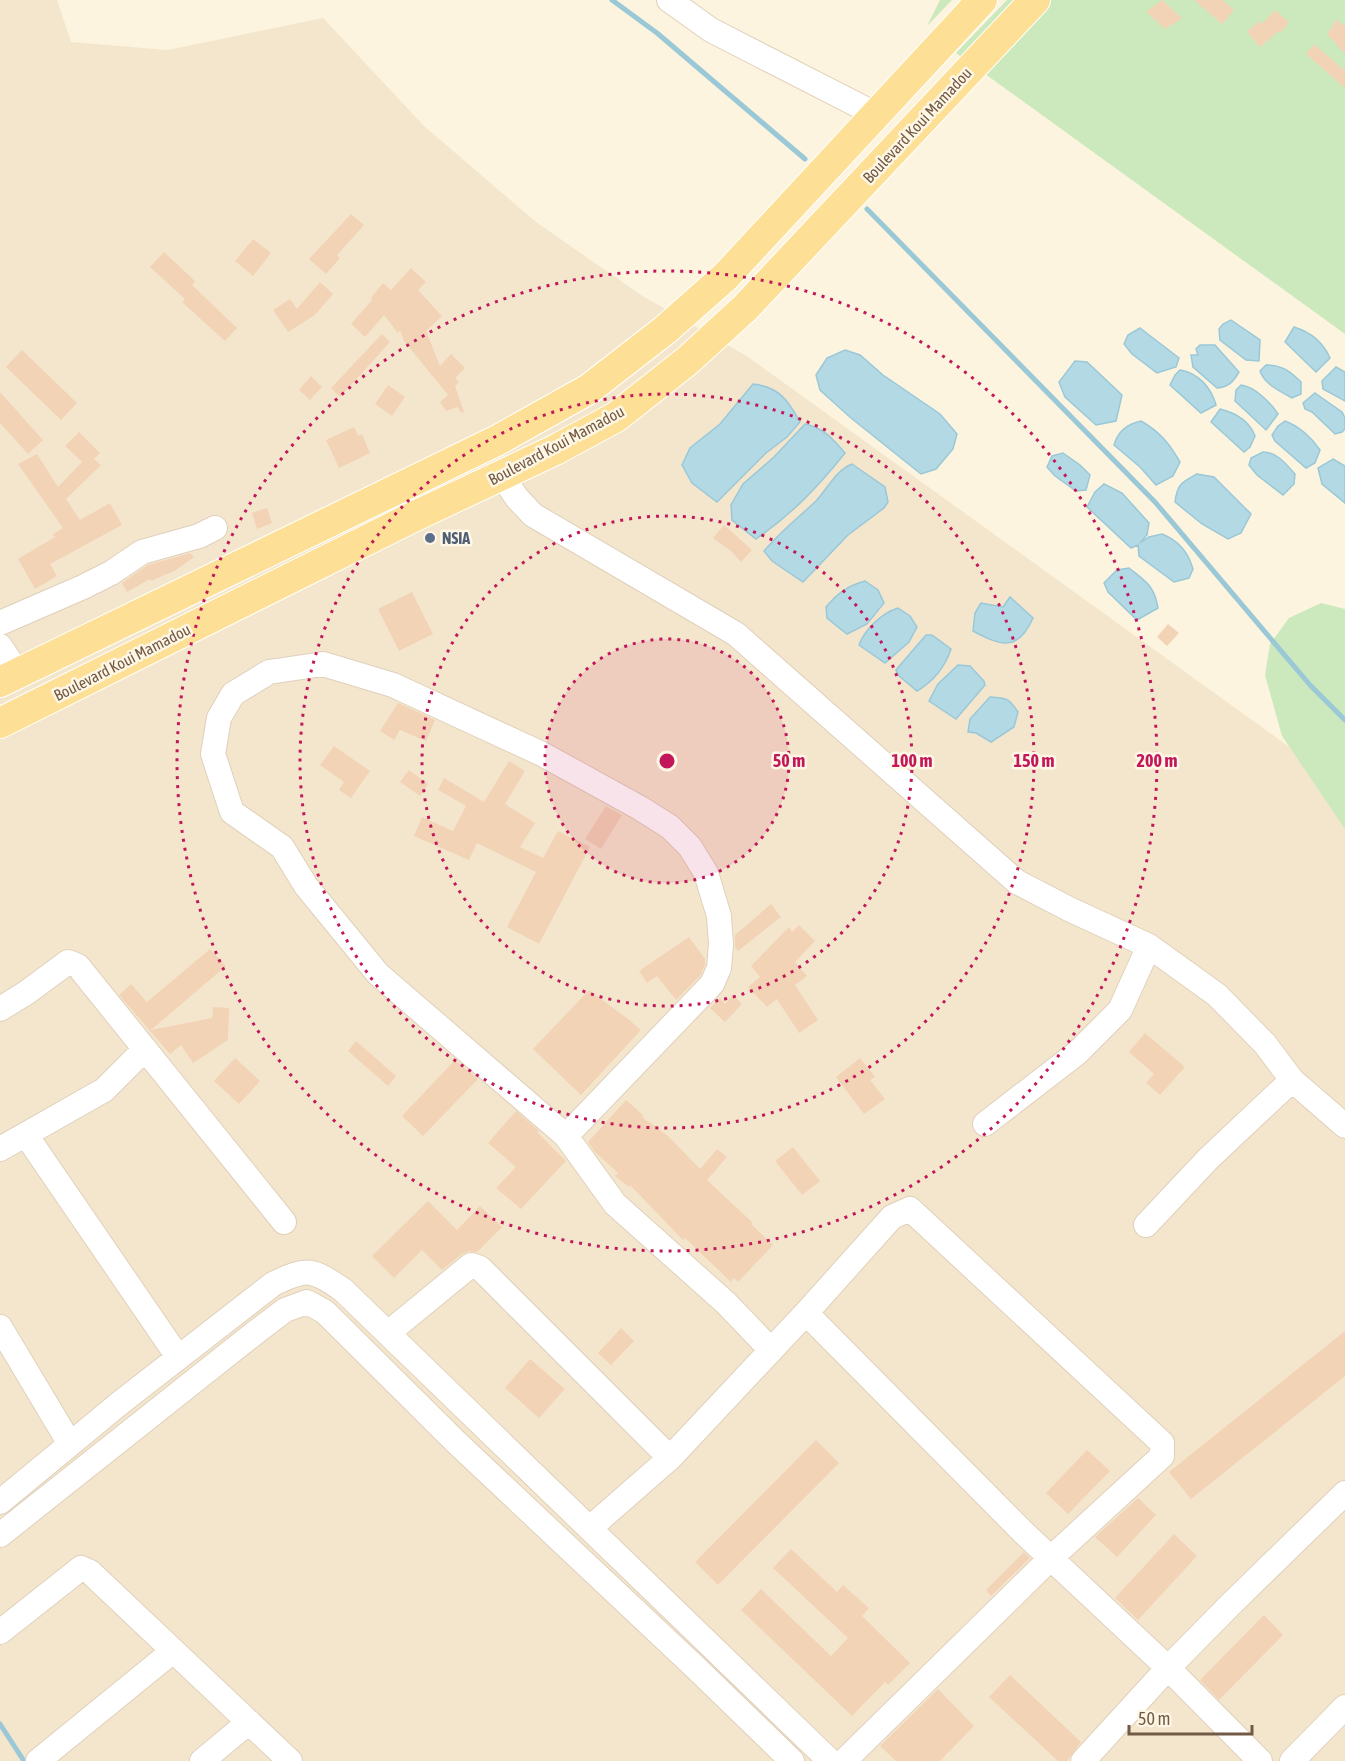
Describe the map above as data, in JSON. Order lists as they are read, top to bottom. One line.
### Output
{"streets":{"main road":["Boulevard Koui Mamadou"]},"places":["NSIA"],"scale_bar":"50 m","rings":["50 m","100 m","150 m","200 m"]}
